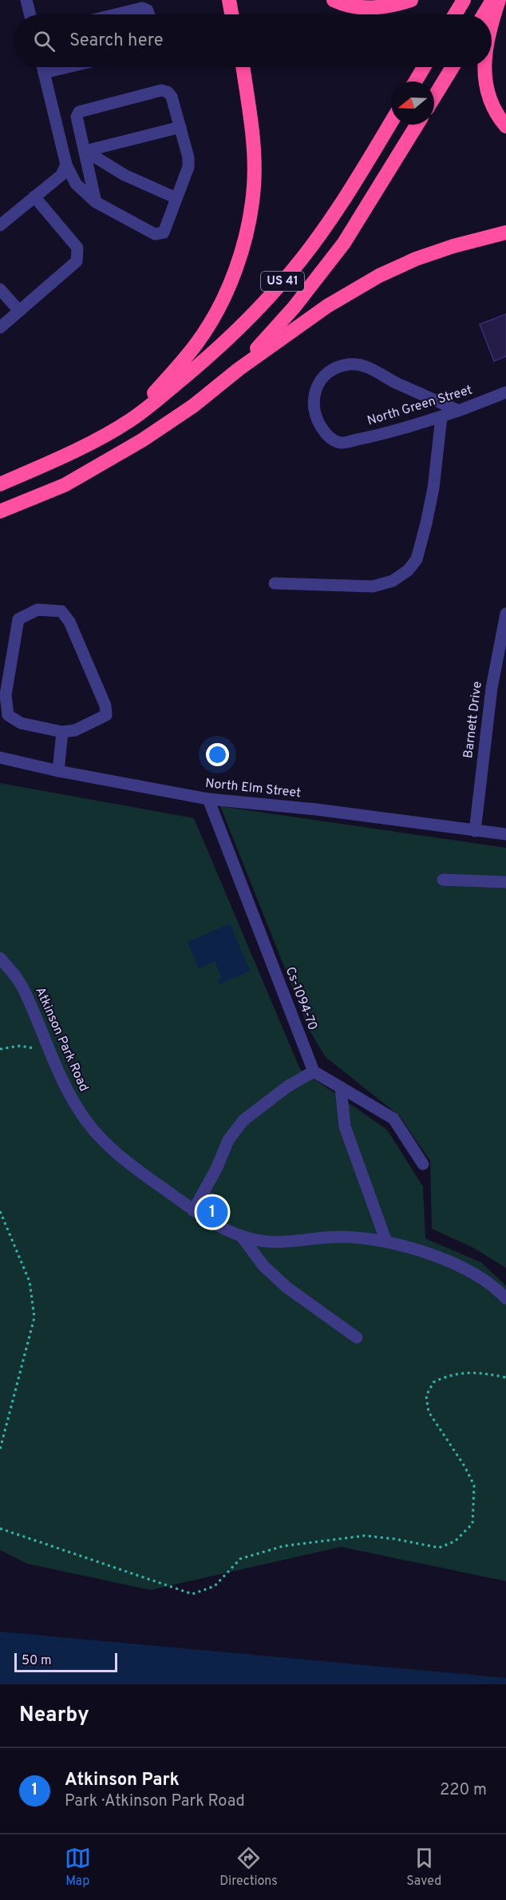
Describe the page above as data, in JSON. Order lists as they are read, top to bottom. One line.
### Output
{"streets":{"highway":["US 41"],"street":["North Green Street","Barnett Drive","North Elm Street","Cs-1094-70","Atkinson Park Road"]},"crossings":[["Barnett Drive","North Elm Street"],["North Elm Street","Cs-1094-70"]],"scale_bar":"50 m","north":"left","page":{"search":"Search here","pins":"1","scale":"50 m","heading":"Nearby","list":[{"mark":"1","name":"Atkinson Park","note":"Park · Atkinson Park Road","value":"220 m"}],"nav":["Map","Directions","Saved"]}}
